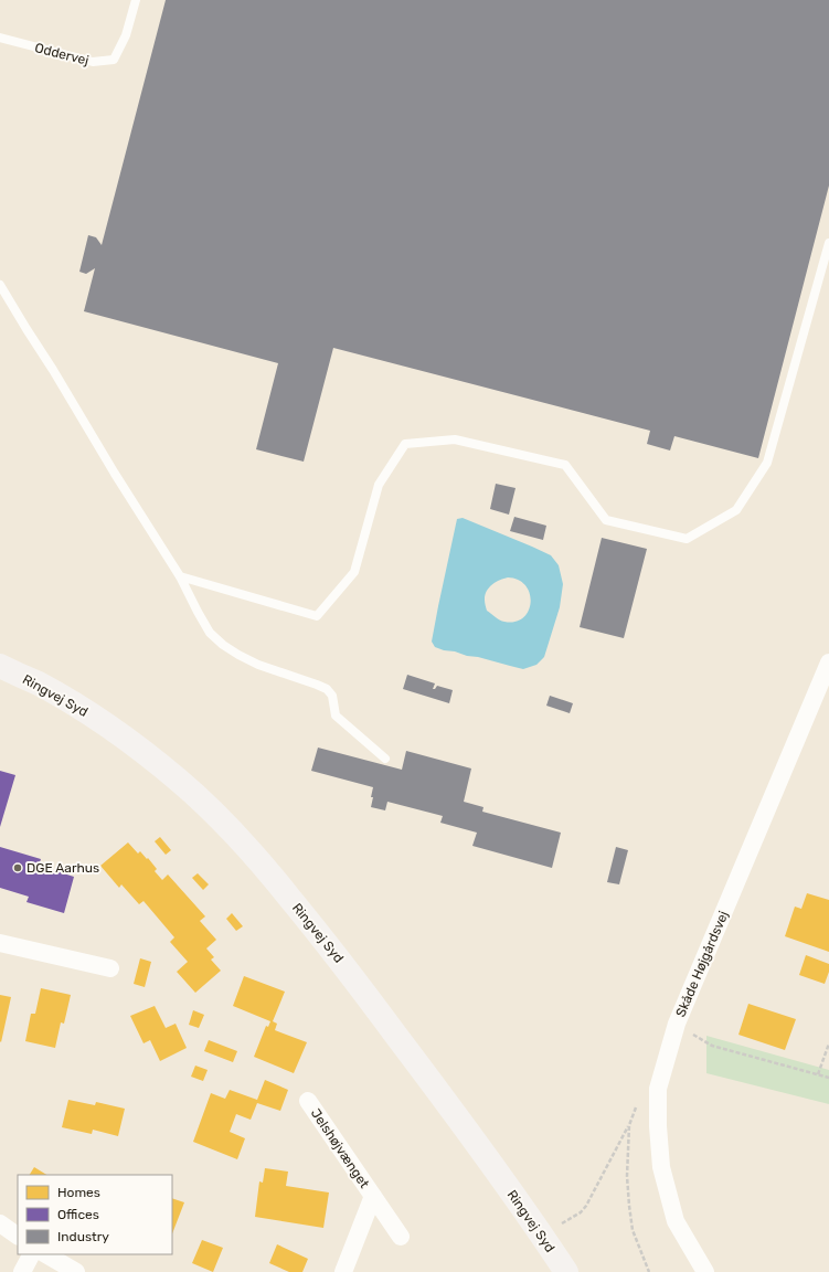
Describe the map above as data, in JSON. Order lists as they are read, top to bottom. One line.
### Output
{"streets":{"main road":["Ringvej Syd"],"street":["Skåde Højgårdsvej","Jelshøjvænget"],"lane":["Oddervej"]},"places":["DGE Aarhus"],"legend":["Homes","Offices","Industry"]}
